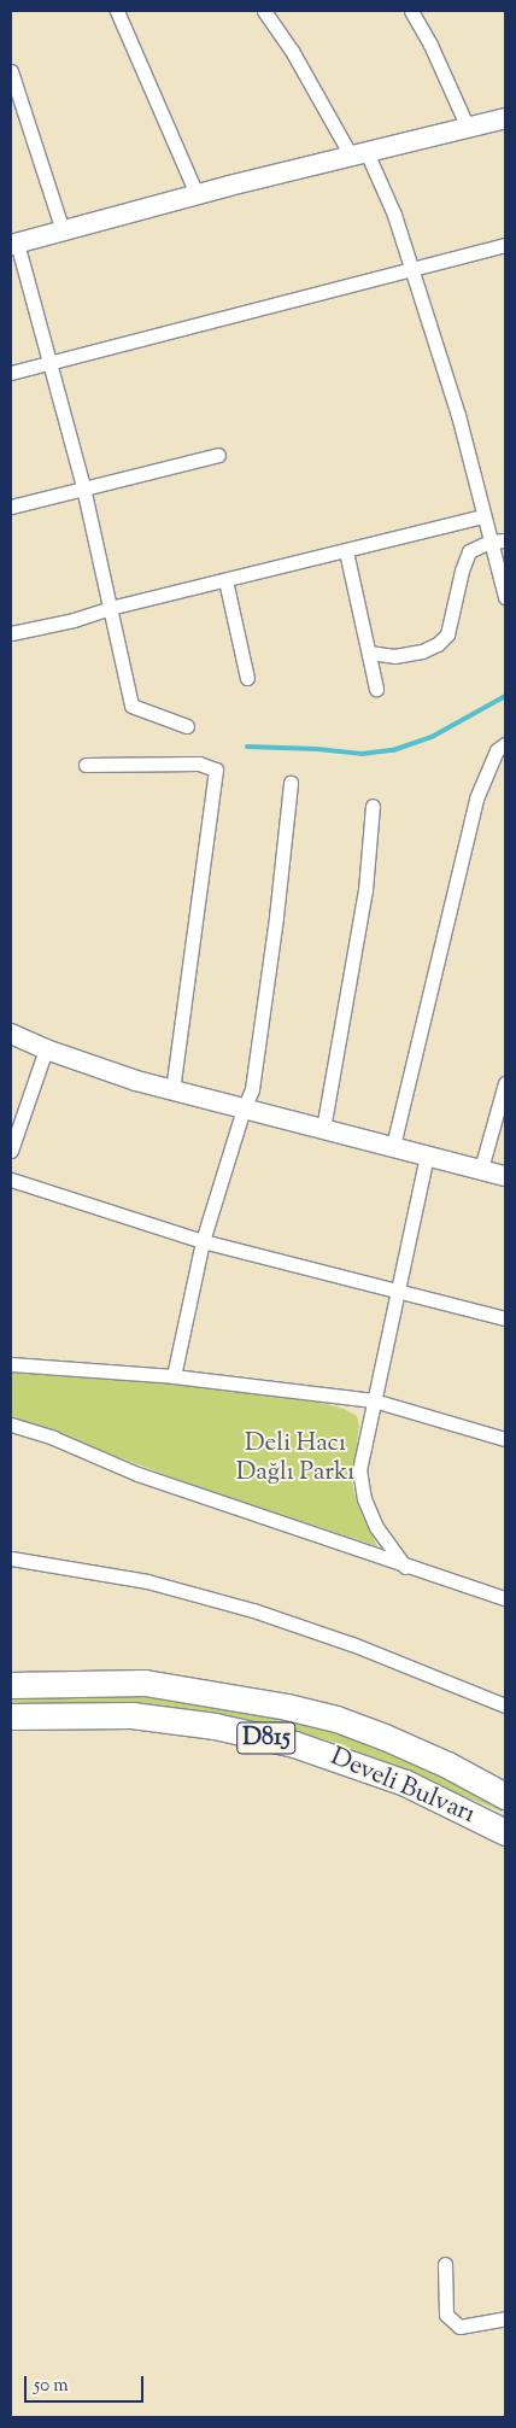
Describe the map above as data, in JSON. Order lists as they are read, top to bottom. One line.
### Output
{"streets":{"highway":["D815","Develi Bulvarı"]},"parks":["Deli Hacı Dağlı Parkı"],"scale_bar":"50 m"}
